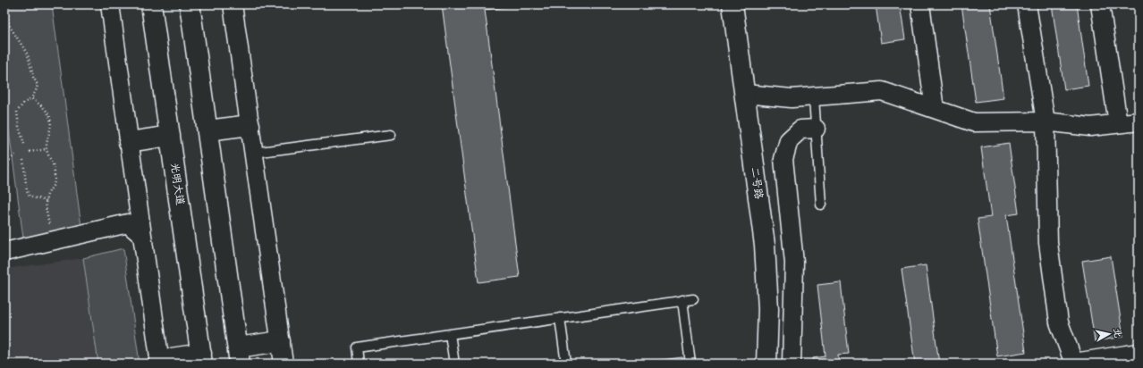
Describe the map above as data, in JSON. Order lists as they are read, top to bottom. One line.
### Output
{"streets":{"main road":["二号路","光明大道"]},"north":"right"}
